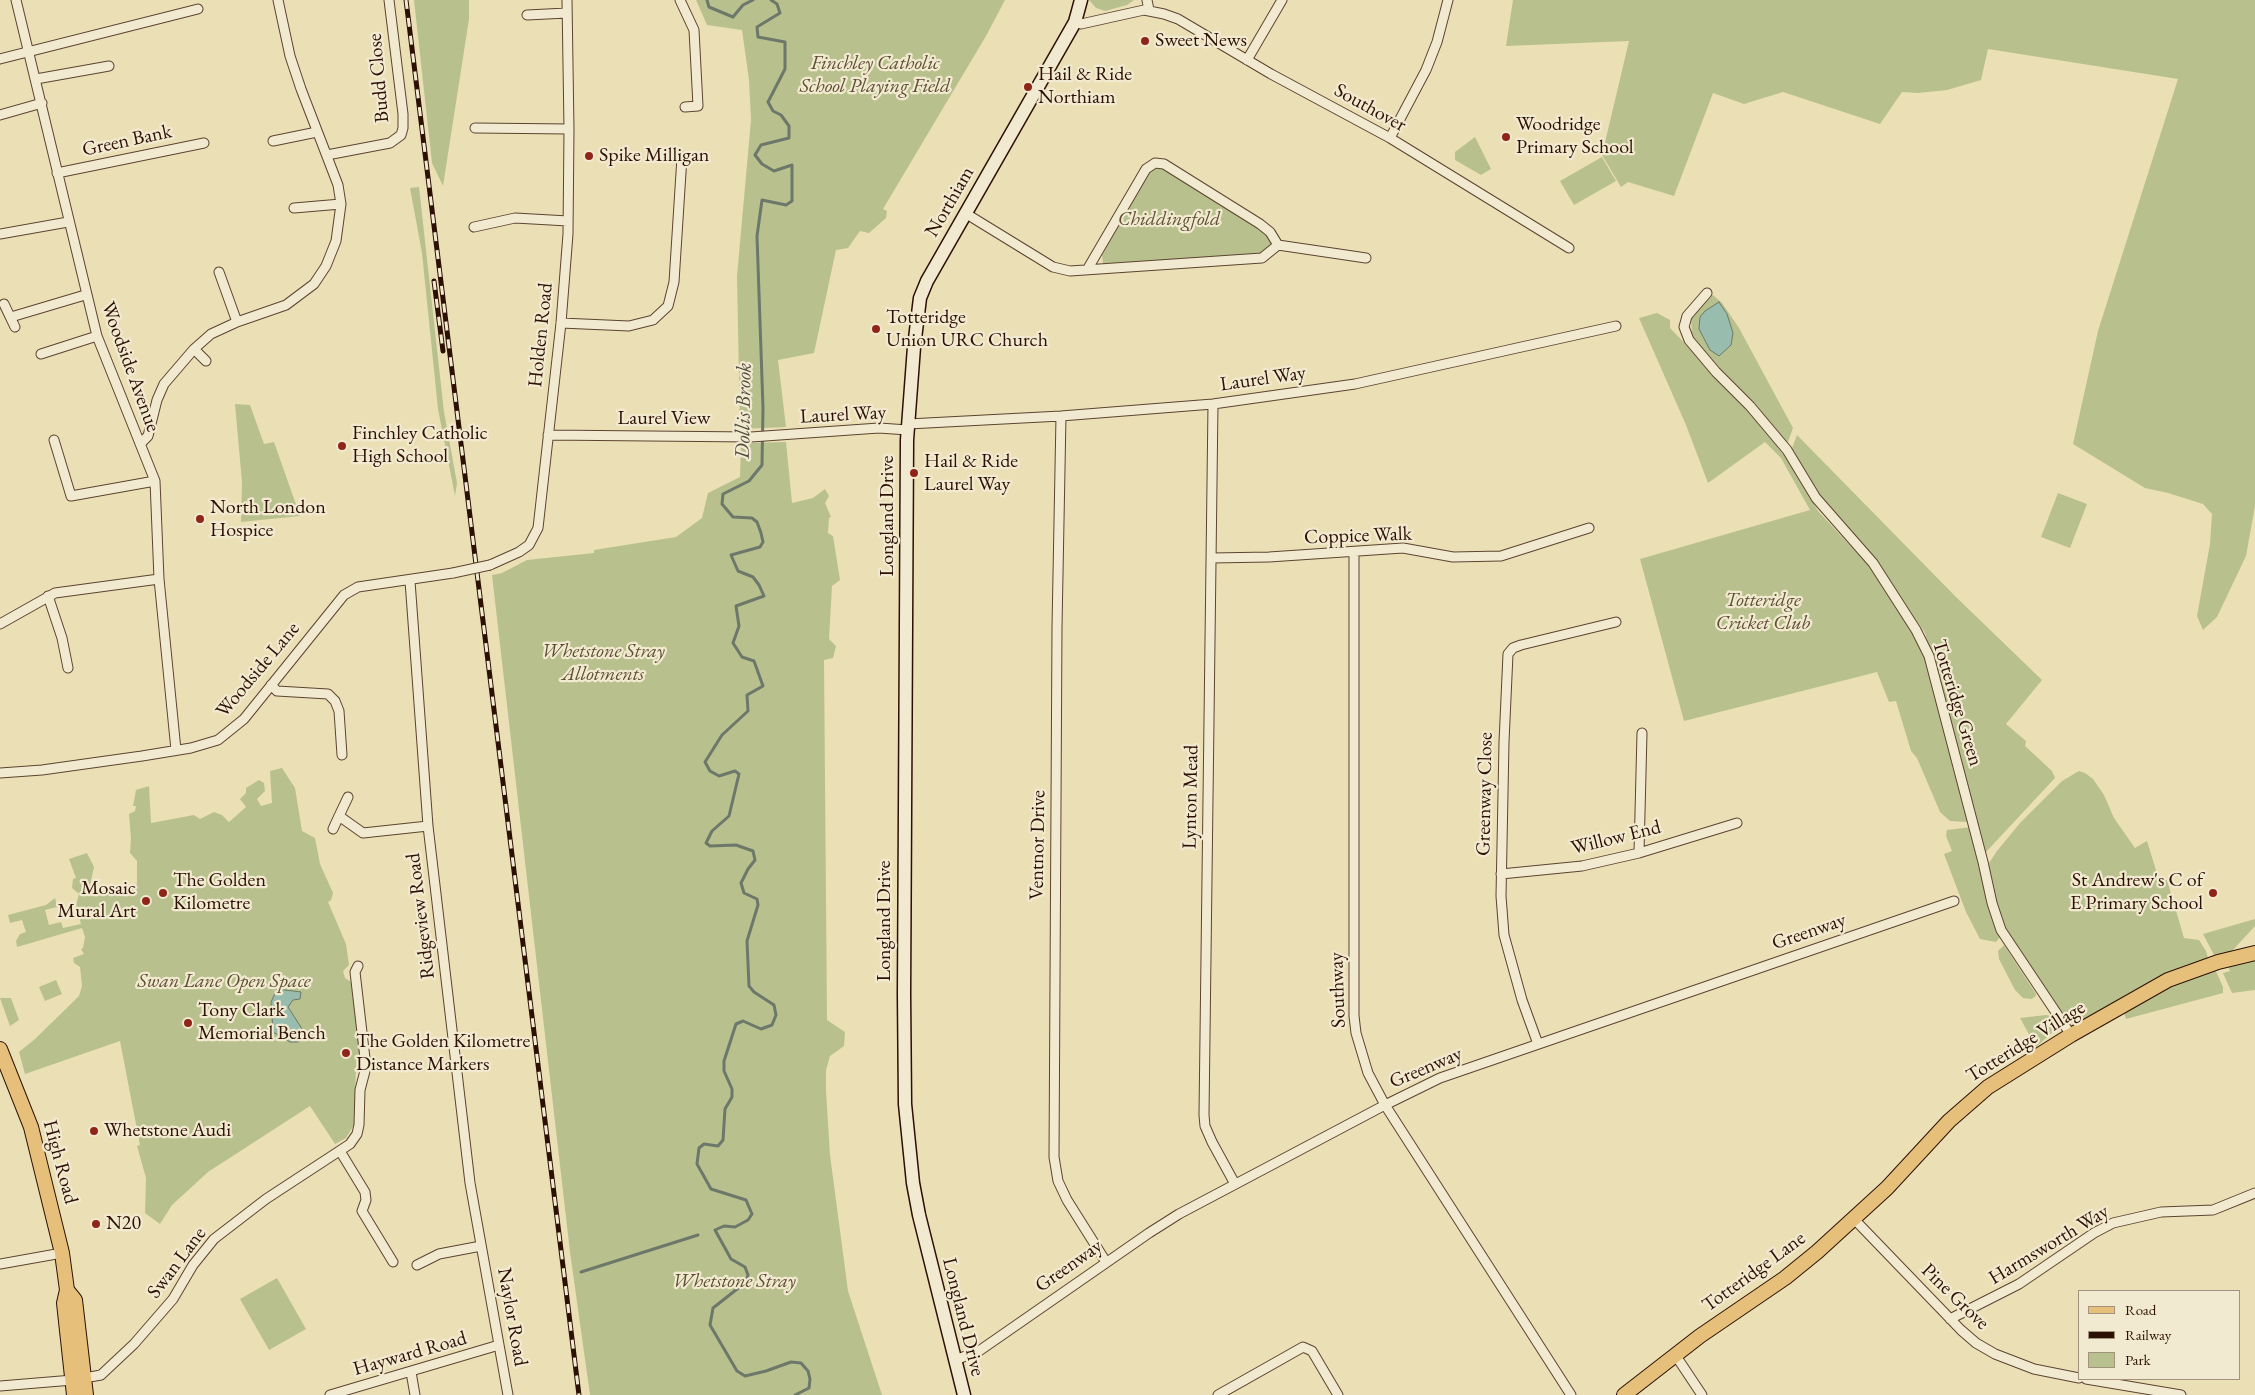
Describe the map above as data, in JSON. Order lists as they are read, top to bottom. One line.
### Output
{"streets":{"main road":["Totteridge Village","High Road","Totteridge Lane"],"street":["Budd Close","Southover","Green Bank","Northiam","Holden Road","Woodside Avenue","Laurel Way","Laurel View","Longland Drive","Coppice Walk","Woodside Lane","Totteridge Green","Greenway Close","Lynton Mead","Willow End","Ventnor Drive","Ridgeview Road","Greenway","Southway","Harmsworth Way","Swan Lane","Pine Grove","Naylor Road","Hayward Road"]},"crossings":[["Southover","Northiam"],["Green Bank","Woodside Avenue"],["Northiam","Laurel Way"],["Northiam","Longland Drive"],["Holden Road","Laurel View"],["Holden Road","Woodside Lane"],["Holden Road","Ridgeview Road"],["Woodside Avenue","Woodside Lane"],["Laurel Way","Laurel View"],["Laurel Way","Longland Drive"],["Laurel Way","Lynton Mead"],["Laurel Way","Ventnor Drive"],["Longland Drive","Greenway"],["Coppice Walk","Lynton Mead"],["Coppice Walk","Southway"],["Woodside Lane","Ridgeview Road"],["Totteridge Green","Totteridge Village"],["Greenway Close","Willow End"],["Greenway Close","Greenway"],["Lynton Mead","Greenway"],["Ventnor Drive","Greenway"],["Ridgeview Road","Naylor Road"],["Greenway","Southway"],["Totteridge Village","Totteridge Lane"],["Totteridge Village","Pine Grove"],["High Road","Swan Lane"],["Harmsworth Way","Pine Grove"],["Totteridge Lane","Pine Grove"],["Naylor Road","Hayward Road"]],"water":["Dollis Brook"],"parks":["Finchley Catholic School Playing Field","Chiddingfold","Totteridge Cricket Club","Whetstone Stray Allotments","Swan Lane Open Space","Whetstone Stray"],"places":["Sweet News","Hail & Ride Northiam","Woodridge Primary School","Spike Milligan","Totteridge Union URC Church","Finchley Catholic High School","Hail & Ride Laurel Way","North London Hospice","The Golden Kilometre","St Andrew's C of E Primary School","Mosaic Mural Art","Tony Clark Memorial Bench","The Golden Kilometre Distance Markers","Whetstone Audi","N20"],"legend":["Road","Railway","Park"]}
